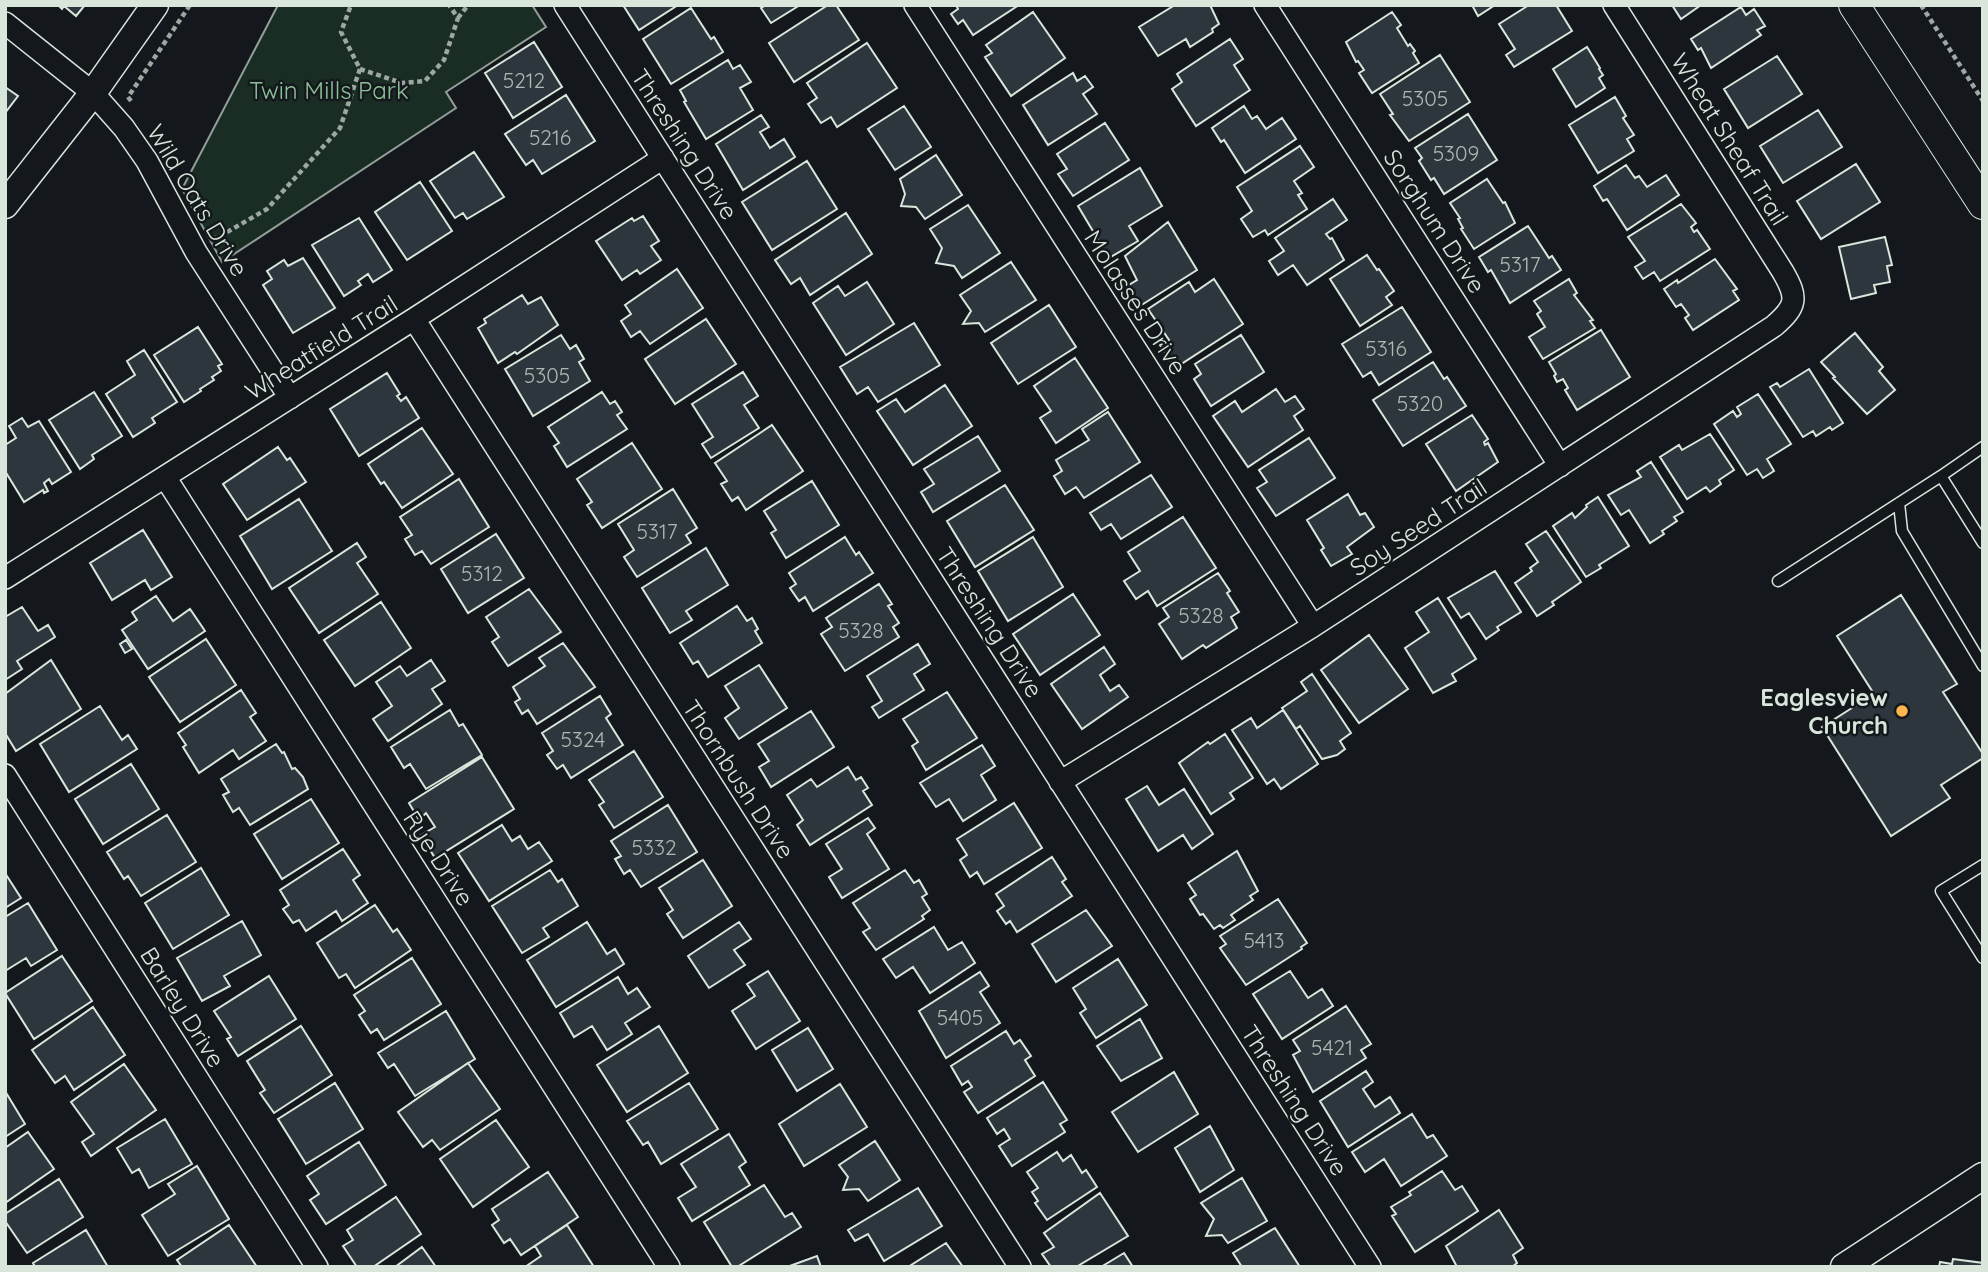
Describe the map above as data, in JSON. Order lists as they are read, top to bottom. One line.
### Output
{"streets":{"street":["Wheat Sheaf Trail","Threshing Drive","Wild Oats Drive","Sorghum Drive","Molasses Drive","Wheatfield Trail","Soy Seed Trail","Thornbush Drive","Rye Drive","Barley Drive"]},"crossings":[["Wheat Sheaf Trail","Soy Seed Trail"],["Threshing Drive","Wheatfield Trail"],["Threshing Drive","Soy Seed Trail"],["Wild Oats Drive","Wheatfield Trail"],["Sorghum Drive","Soy Seed Trail"],["Molasses Drive","Soy Seed Trail"],["Wheatfield Trail","Thornbush Drive"],["Wheatfield Trail","Rye Drive"]],"parks":["Twin Mills Park"],"places":["Eaglesview Church"],"house_numbers":["5212","5305","5216","5309","5317","5316","5305","5320","5317","5312","5328","5328","5324","5332","5413","5405","5421"]}
